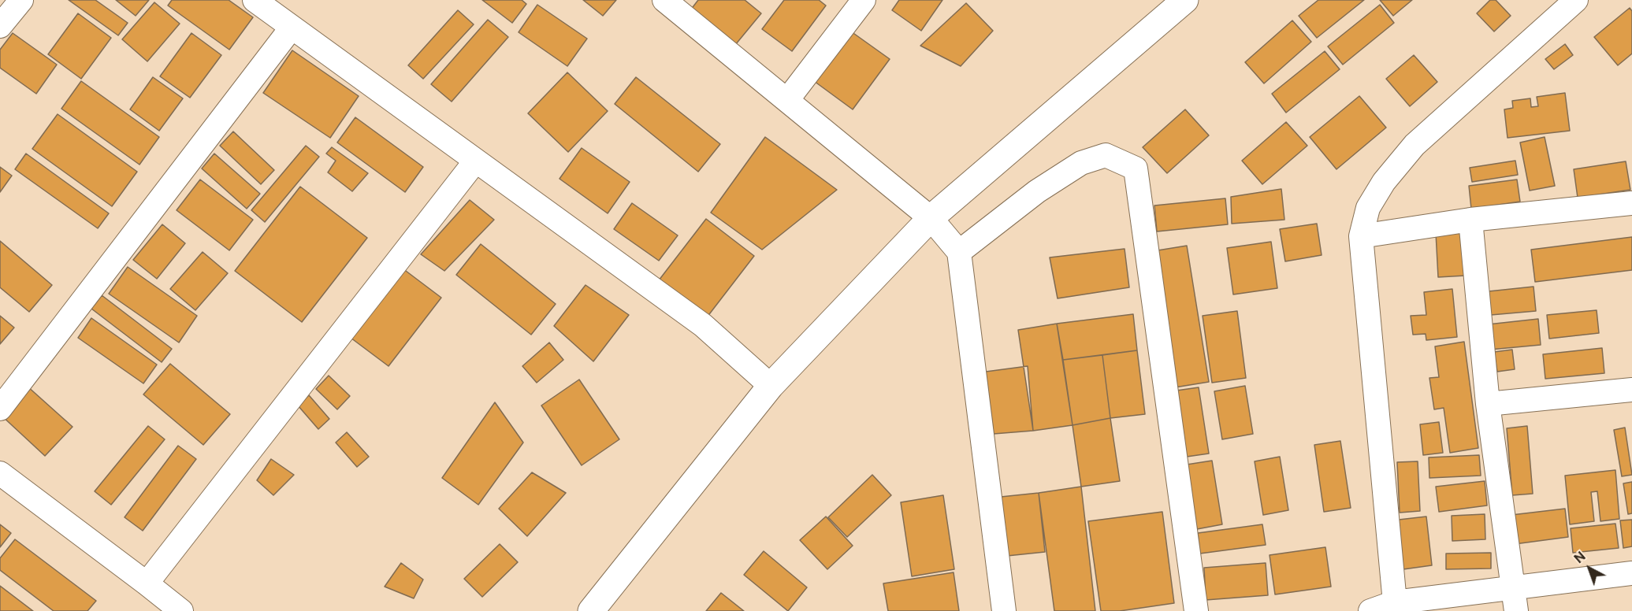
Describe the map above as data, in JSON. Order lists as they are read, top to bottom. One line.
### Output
{"north":"top left"}
